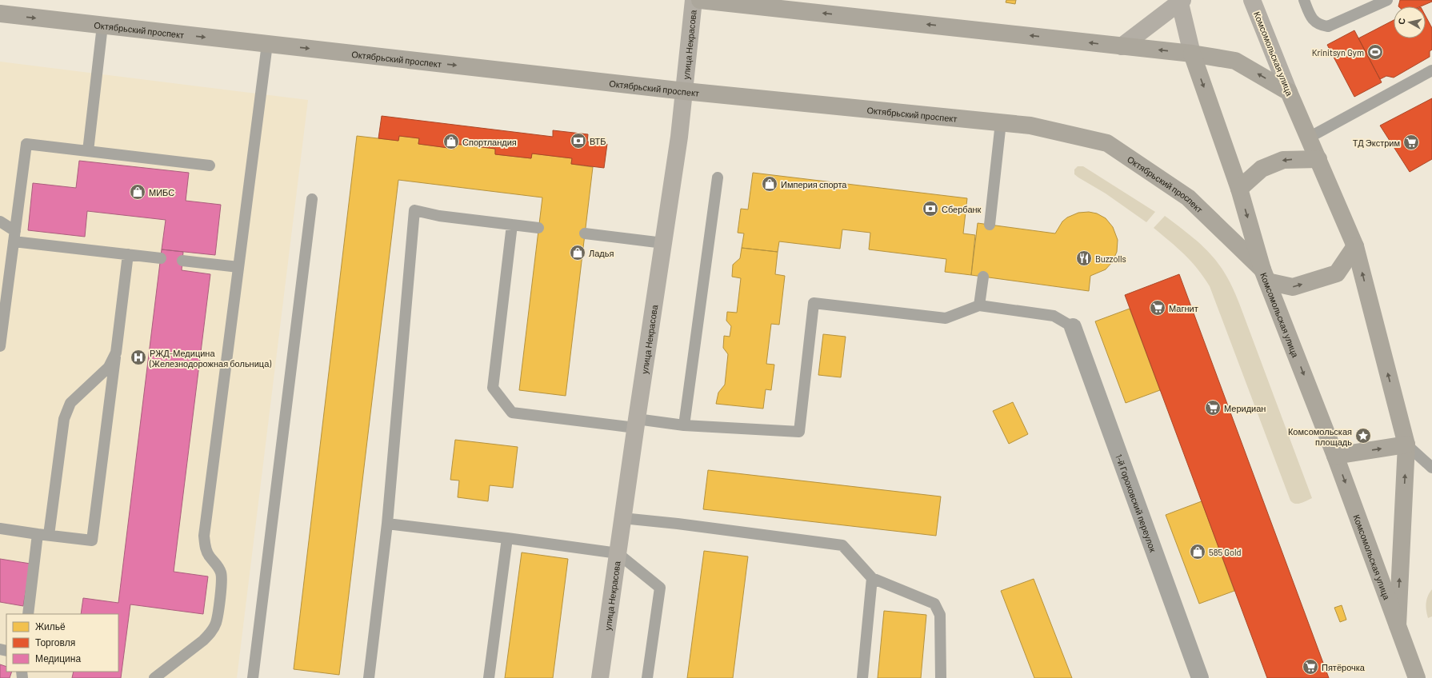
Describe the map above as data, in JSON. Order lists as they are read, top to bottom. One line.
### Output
{"streets":{"main road":["Октябрьский проспект","Комсомольская улица"],"street":["улица Некрасова","1-й Гороховский переулок"]},"crossings":[["Октябрьский проспект","улица Некрасова"],["Октябрьский проспект","Комсомольская улица"]],"one_way":["Октябрьский проспект"],"places":{"sports":["Krinitsyn Gym"],"bank":["ВТБ","Сбербанк"],"shop":["Спортландия","Империя спорта","МИБС","Ладья","585 Gold"],"supermarket":["ТД Экстрим","Магнит","Меридиан","Пятёрочка"],"restaurant":["Buzzolls"],"hospital":["РЖД-Медицина (Железнодорожная больница)"],"place":["Комсомольская площадь"]},"legend":["Жильё","Торговля","Медицина"],"north":"left"}
